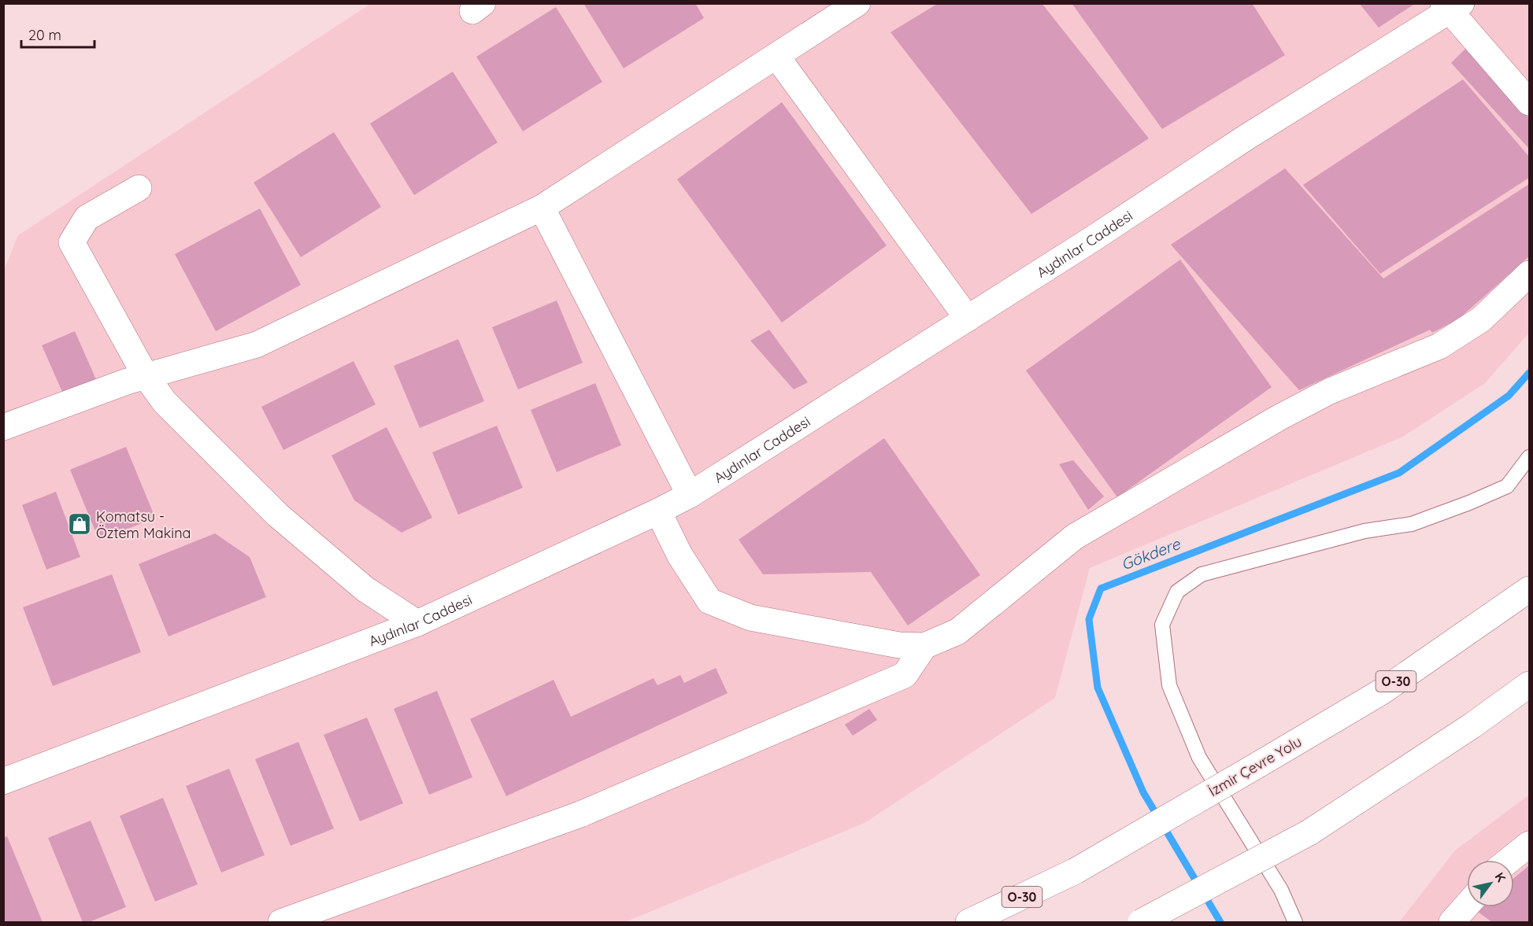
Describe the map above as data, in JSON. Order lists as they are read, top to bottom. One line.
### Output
{"streets":{"main road":["Aydınlar Caddesi","O-30","İzmir Çevre Yolu"]},"water":["Gökdere"],"places":{"shop":["Komatsu - Öztem Makina"]},"scale_bar":"20 m","north":"top right"}
